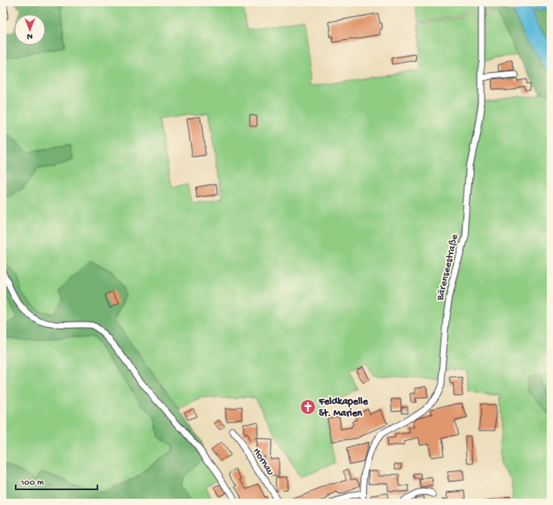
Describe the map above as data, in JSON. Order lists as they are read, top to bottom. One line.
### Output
{"streets":{"street":["Bärenseestraße","Hornau"]},"places":{"church":["Feldkapelle St. Marien"]},"scale_bar":"100 m","north":"bottom"}
